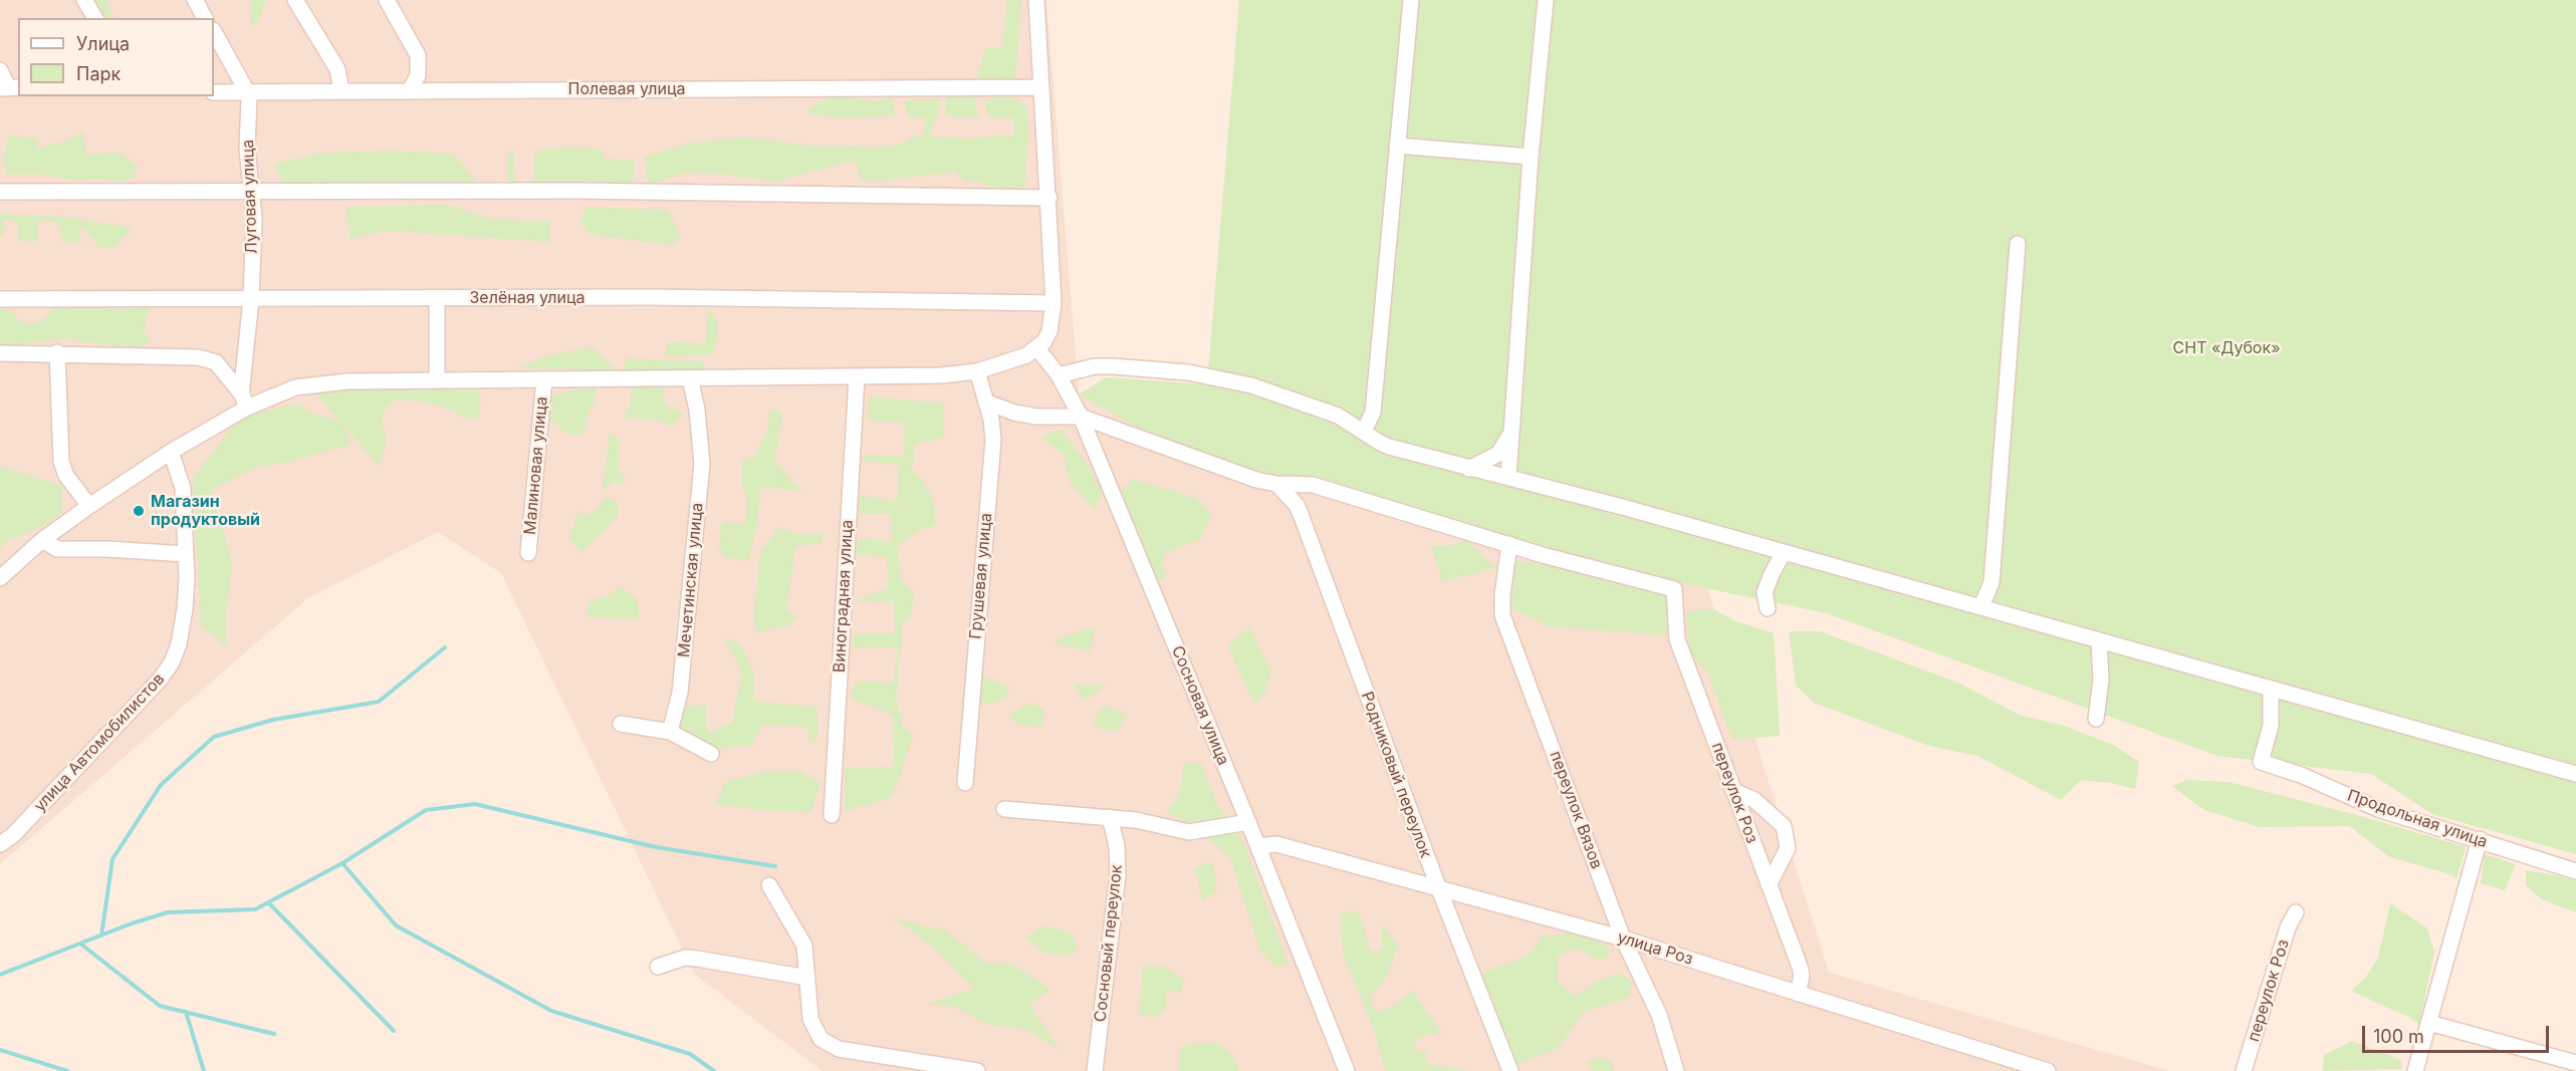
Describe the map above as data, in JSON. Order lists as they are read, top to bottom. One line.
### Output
{"streets":{"street":["Полевая улица","Луговая улица","Зелёная улица","Малиновая улица","Грушевая улица","Мечетинская улица","Виноградная улица","Сосновая улица","улица Автомобилистов","Родниковый переулок","переулок Роз","переулок Вязов","Продольная улица","Сосновый переулок","улица Роз"]},"crossings":[["Полевая улица","Луговая улица"],["Луговая улица","Зелёная улица"],["Сосновая улица","улица Роз"],["Родниковый переулок","улица Роз"],["переулок Роз","переулок Вязов"],["переулок Роз","улица Роз"],["переулок Вязов","улица Роз"]],"parks":["СНТ «Дубок»"],"places":["Магазин продуктовый"],"legend":["Улица","Парк"],"scale_bar":"100 m"}
